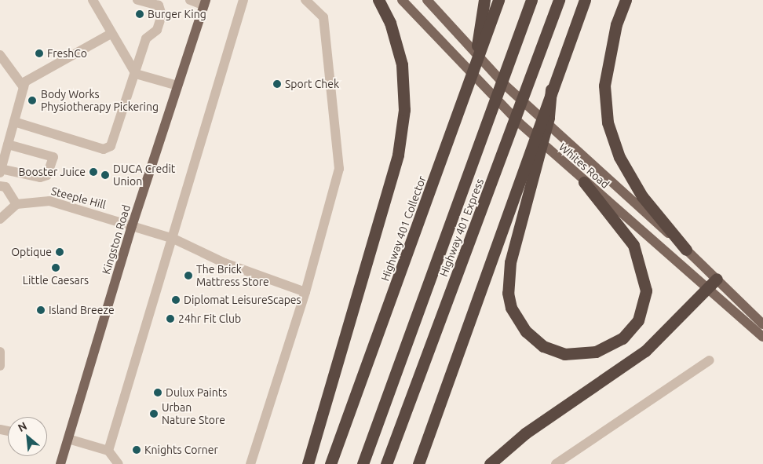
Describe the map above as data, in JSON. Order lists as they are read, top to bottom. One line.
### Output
{"streets":{"highway":["Highway 401 Express","Highway 401 Collector"],"main road":["Whites Road","Kingston Road"],"street":["Steeple Hill"]},"crossings":[["Steeple Hill","Kingston Road"]],"places":["Burger King","FreshCo","Sport Chek","Body Works Physiotherapy Pickering","Booster Juice","DUCA Credit Union","Optique","Little Caesars","The Brick Mattress Store","Diplomat LeisureScapes","Island Breeze","24hr Fit Club","Dulux Paints","Urban Nature Store","Knights Corner"],"north":"top left"}
